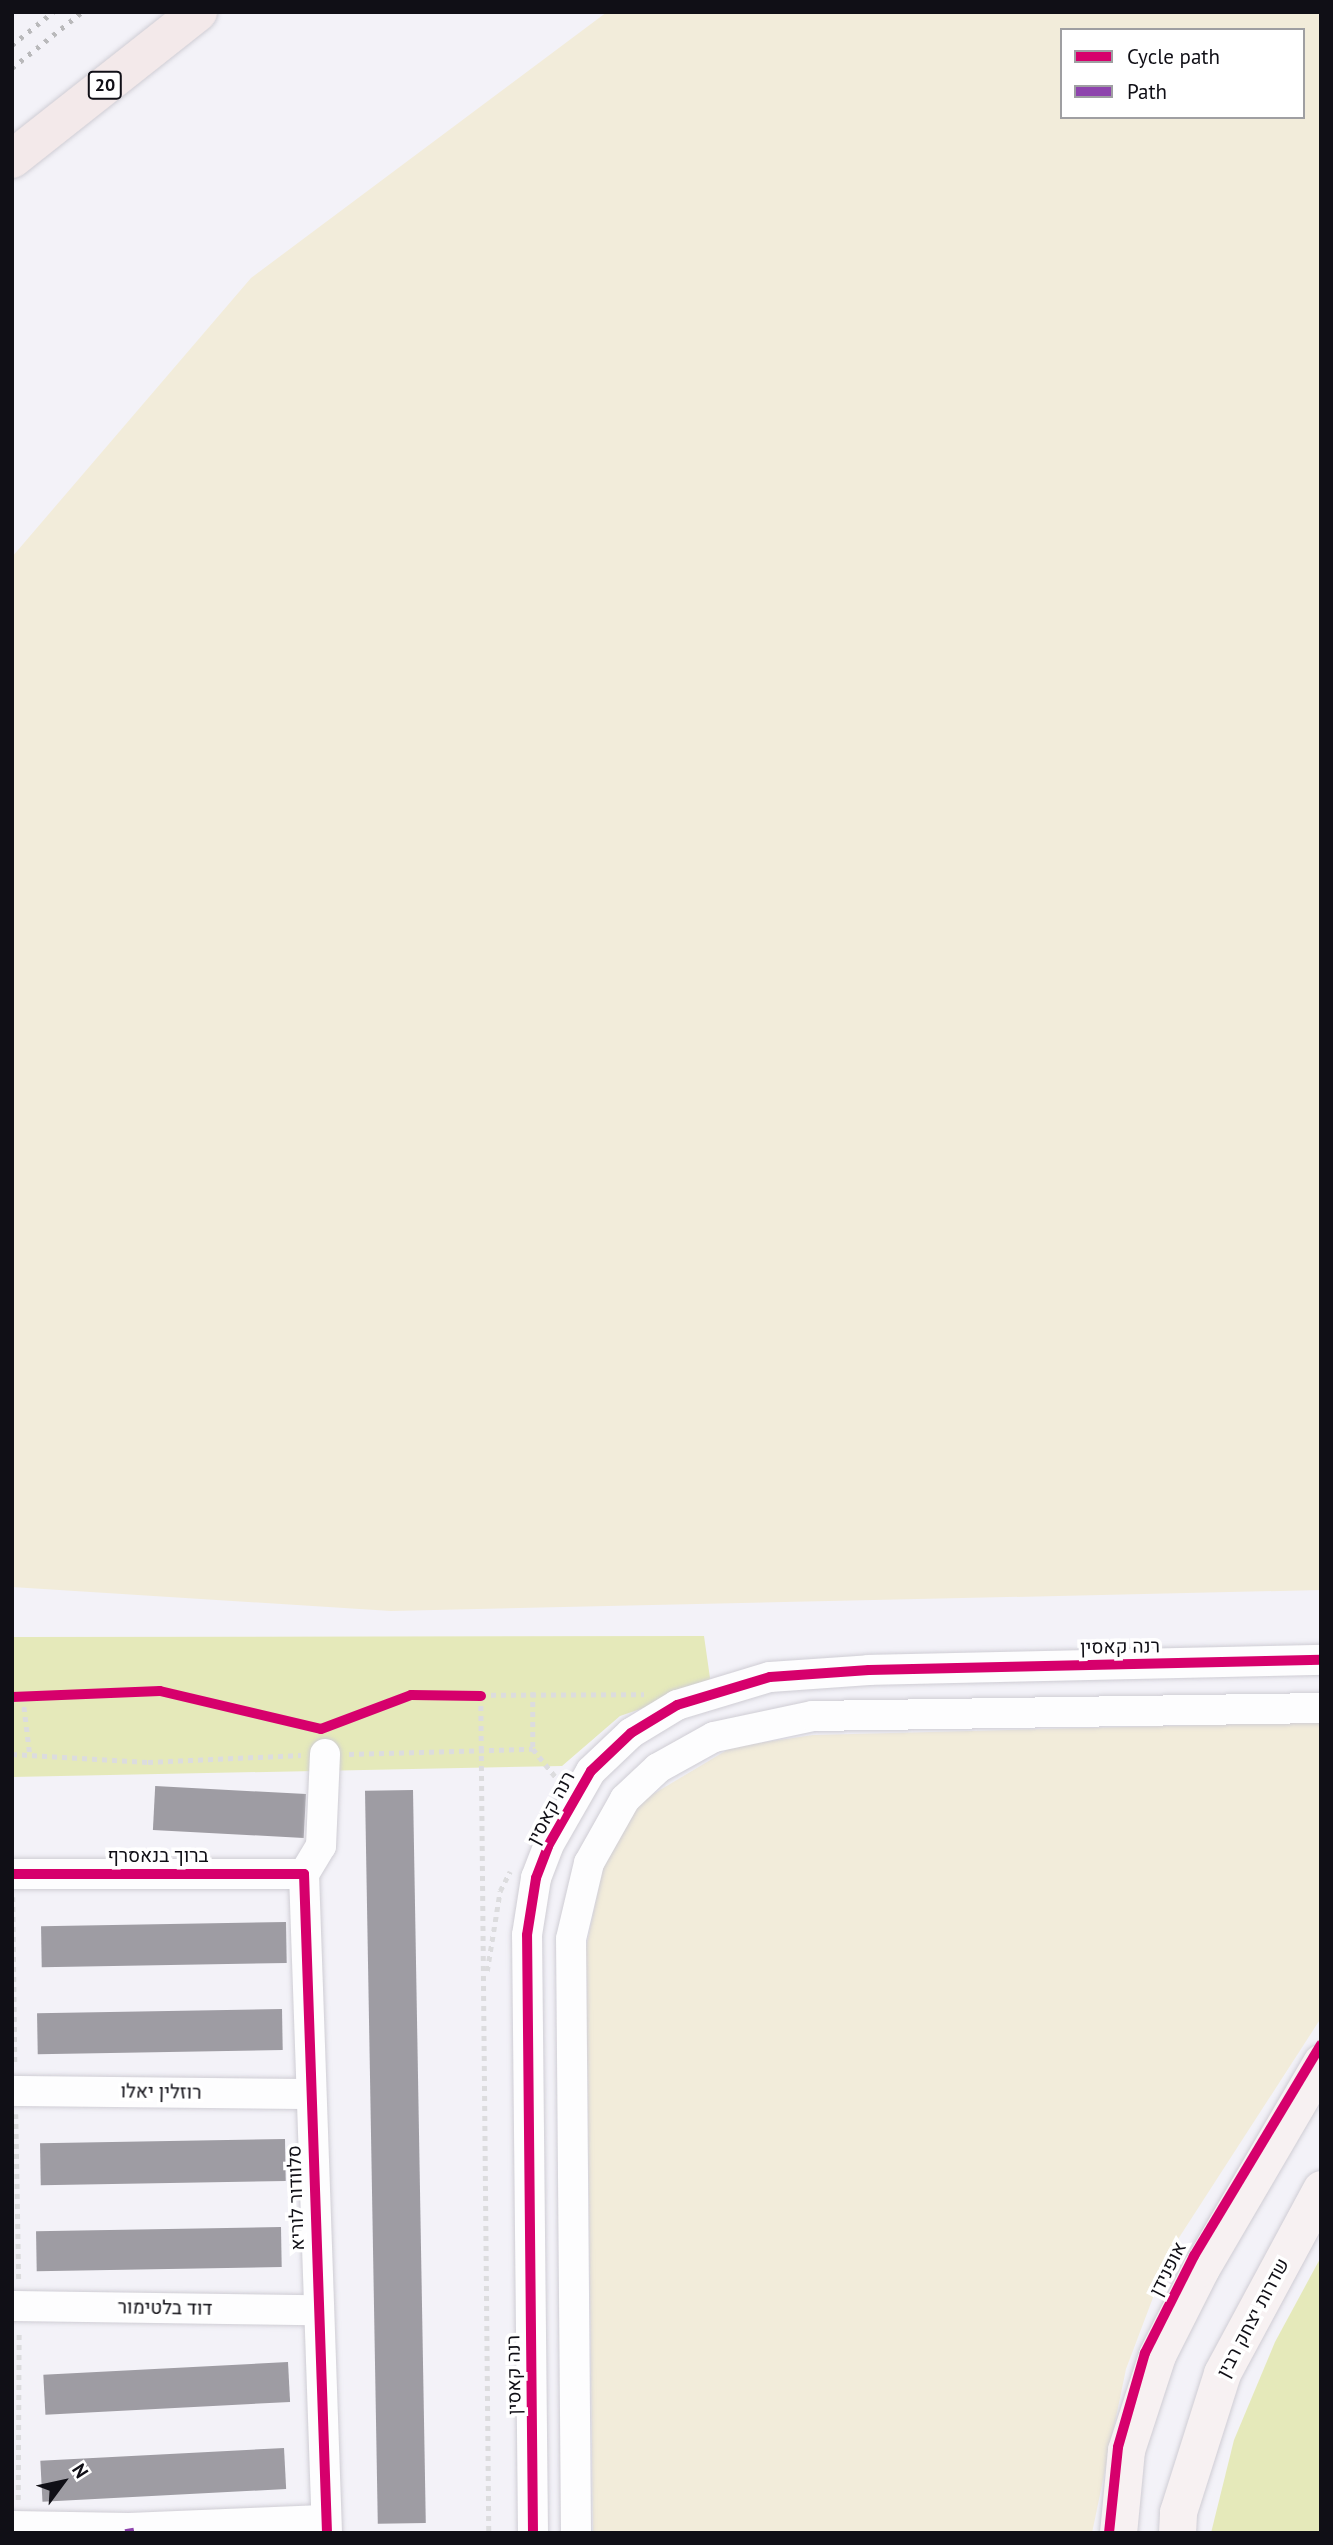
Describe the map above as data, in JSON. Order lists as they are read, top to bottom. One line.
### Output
{"streets":{"highway":["20"],"main road":["שדרות יצחק רבין"],"street":["רנה קאסין","ברוך בנאסרף","רוזלין יאלו","סלוודור לוריא","דוד בלטימור"],"cycle path":["אופנידן"]},"crossings":[["ברוך בנאסרף","סלוודור לוריא"],["רוזלין יאלו","סלוודור לוריא"],["סלוודור לוריא","דוד בלטימור"]],"legend":["Cycle path","Path"],"north":"top right"}
